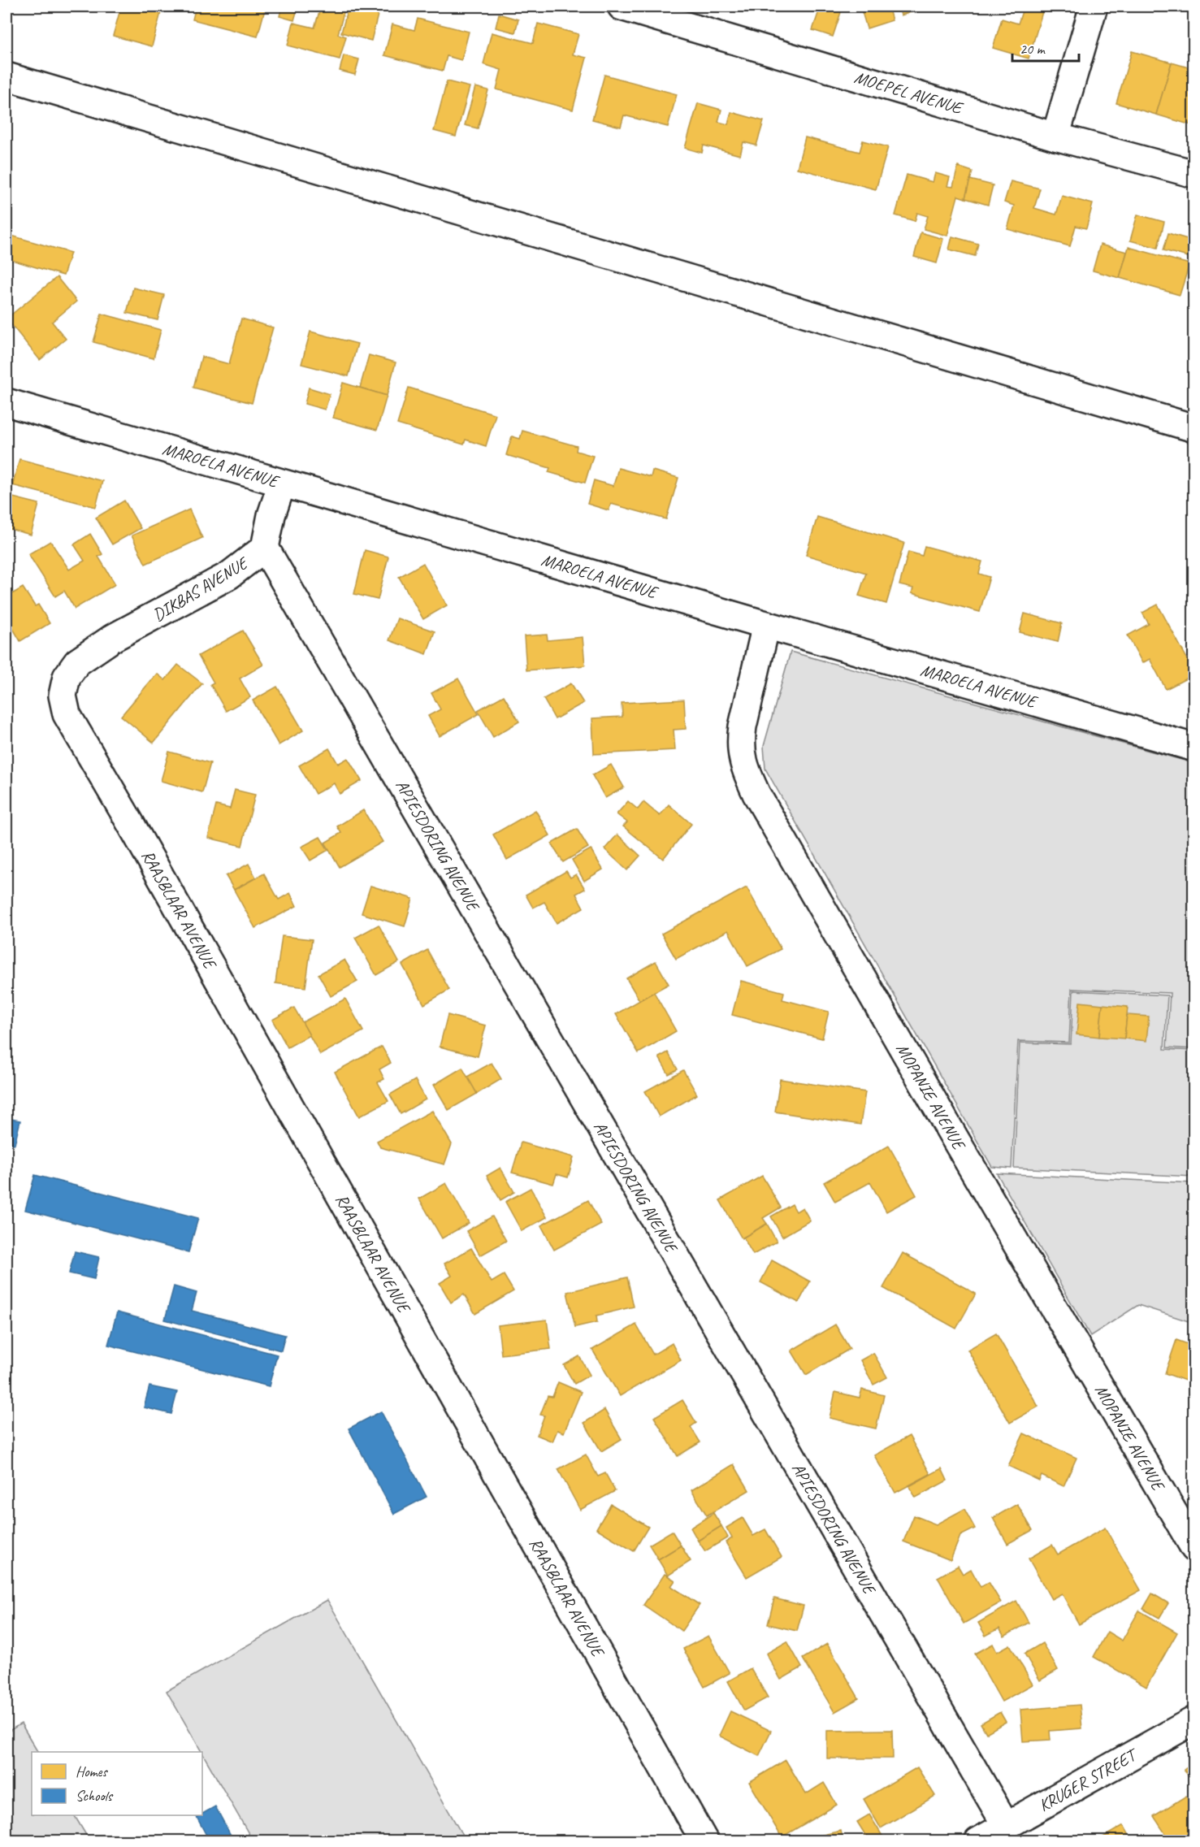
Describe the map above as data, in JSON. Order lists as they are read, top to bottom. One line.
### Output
{"streets":{"main road":["MOEPEL AVENUE","MAROELA AVENUE","DIKBAS AVENUE","APIESDORING AVENUE","RAASBLAAR AVENUE","MOPANIE AVENUE","KRUGER STREET"]},"crossings":[["MAROELA AVENUE","DIKBAS AVENUE"],["MAROELA AVENUE","MOPANIE AVENUE"],["DIKBAS AVENUE","APIESDORING AVENUE"],["DIKBAS AVENUE","RAASBLAAR AVENUE"],["APIESDORING AVENUE","KRUGER STREET"]],"legend":["Homes","Schools"],"scale_bar":"20 m"}
